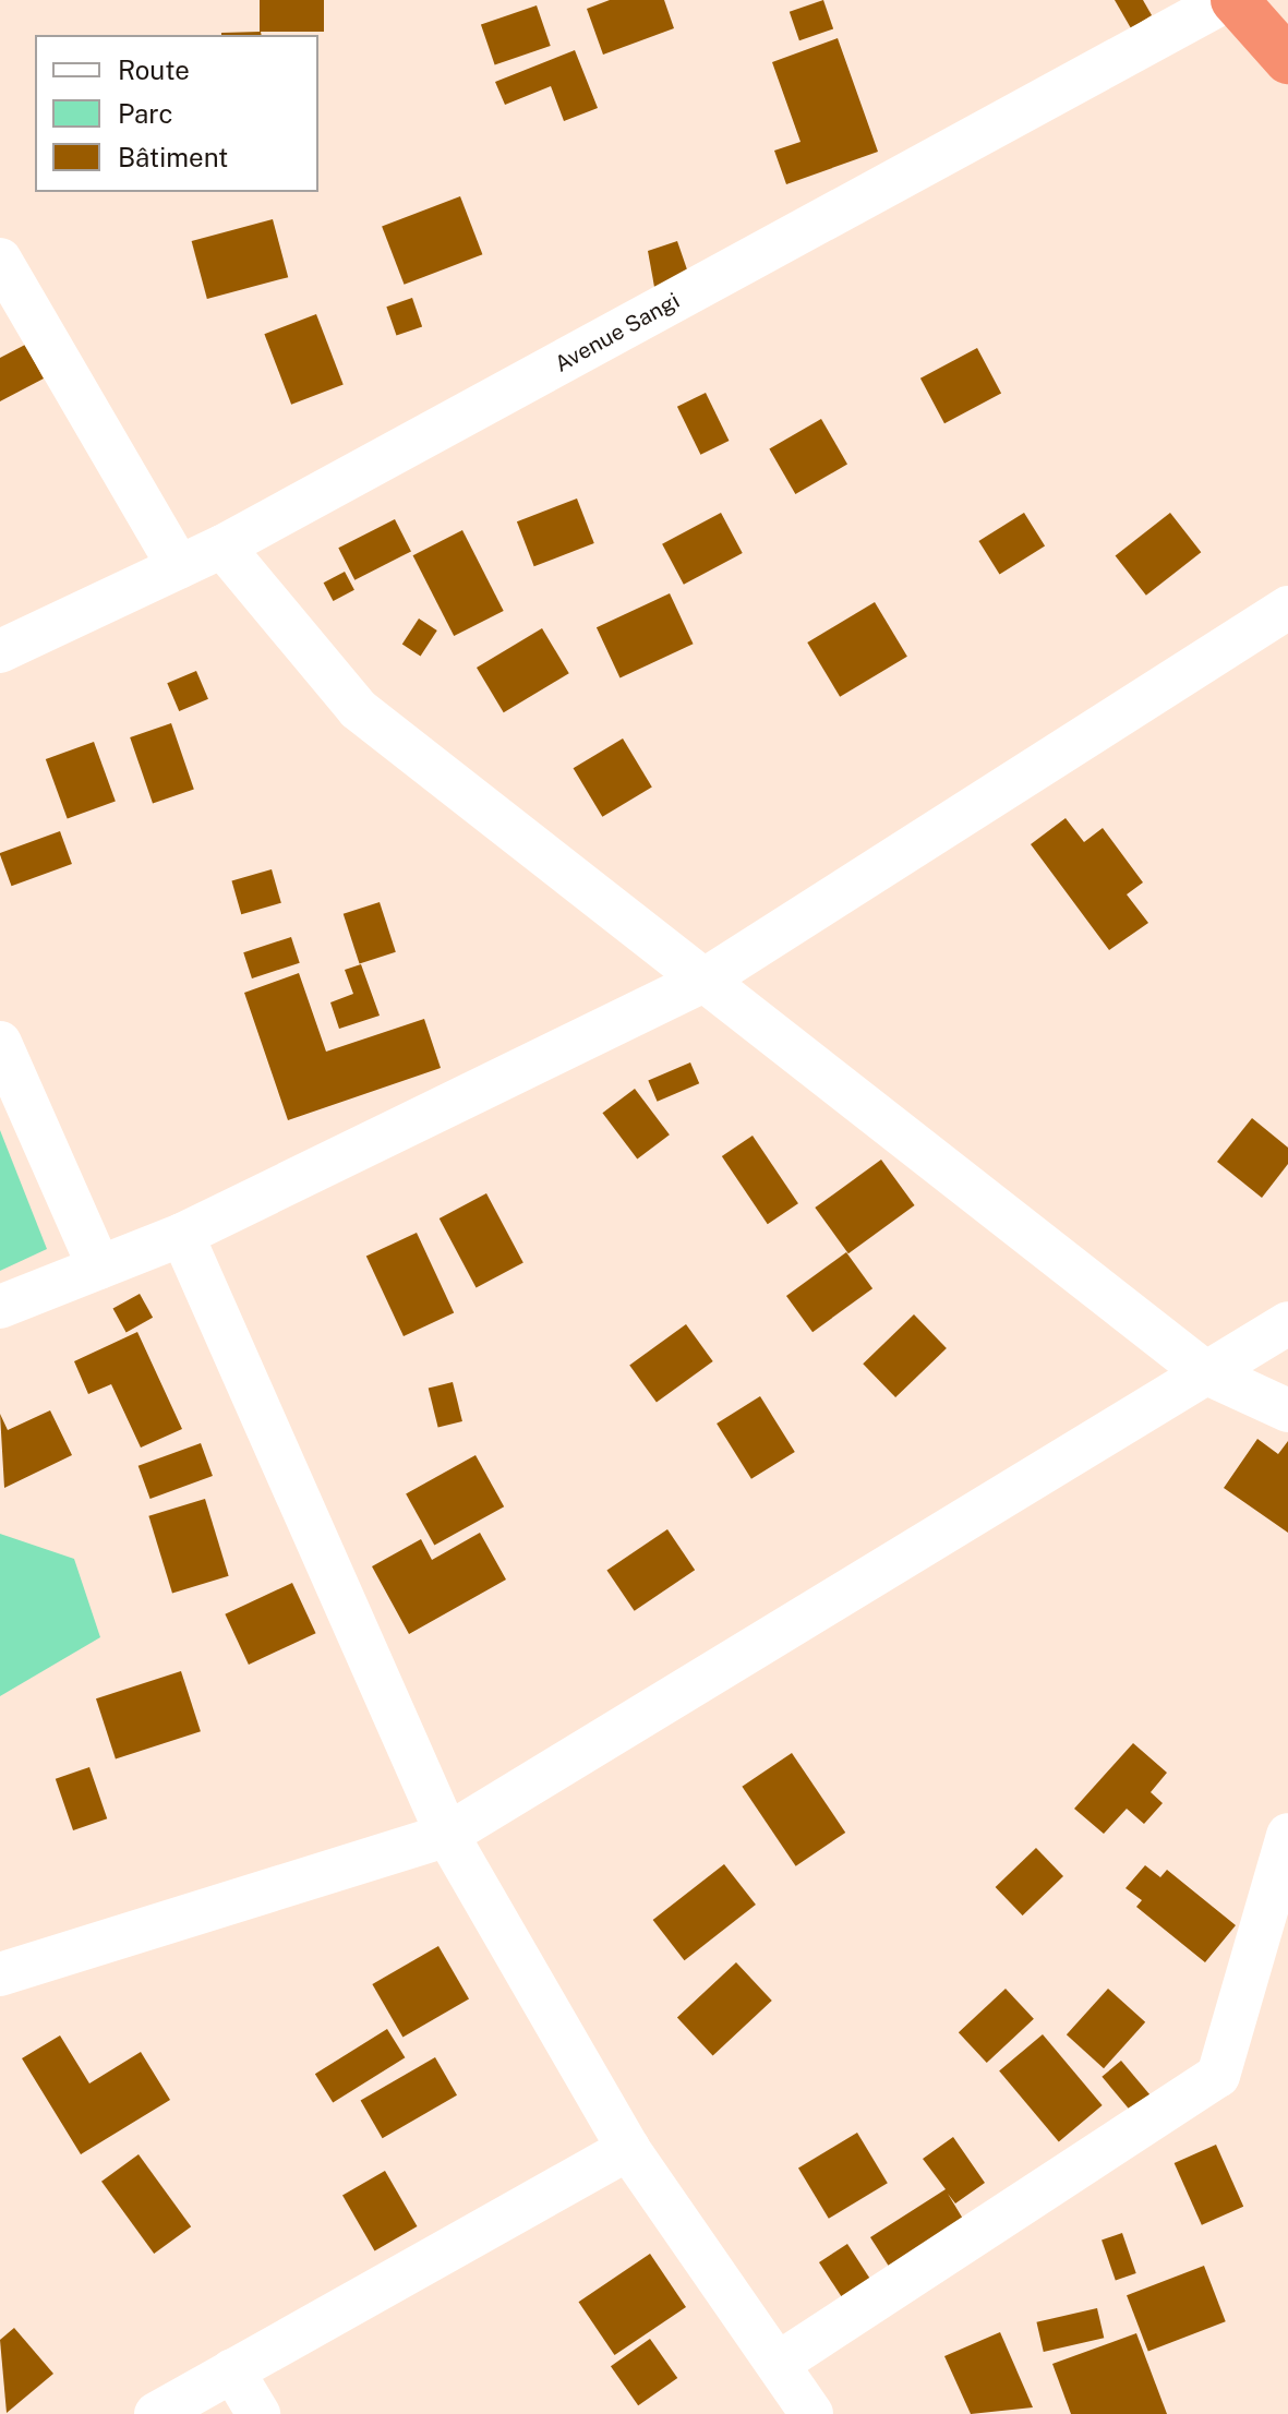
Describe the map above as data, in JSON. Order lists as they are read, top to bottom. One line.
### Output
{"streets":{"street":["Avenue Sangi"]},"legend":["Route","Parc","Bâtiment"]}
